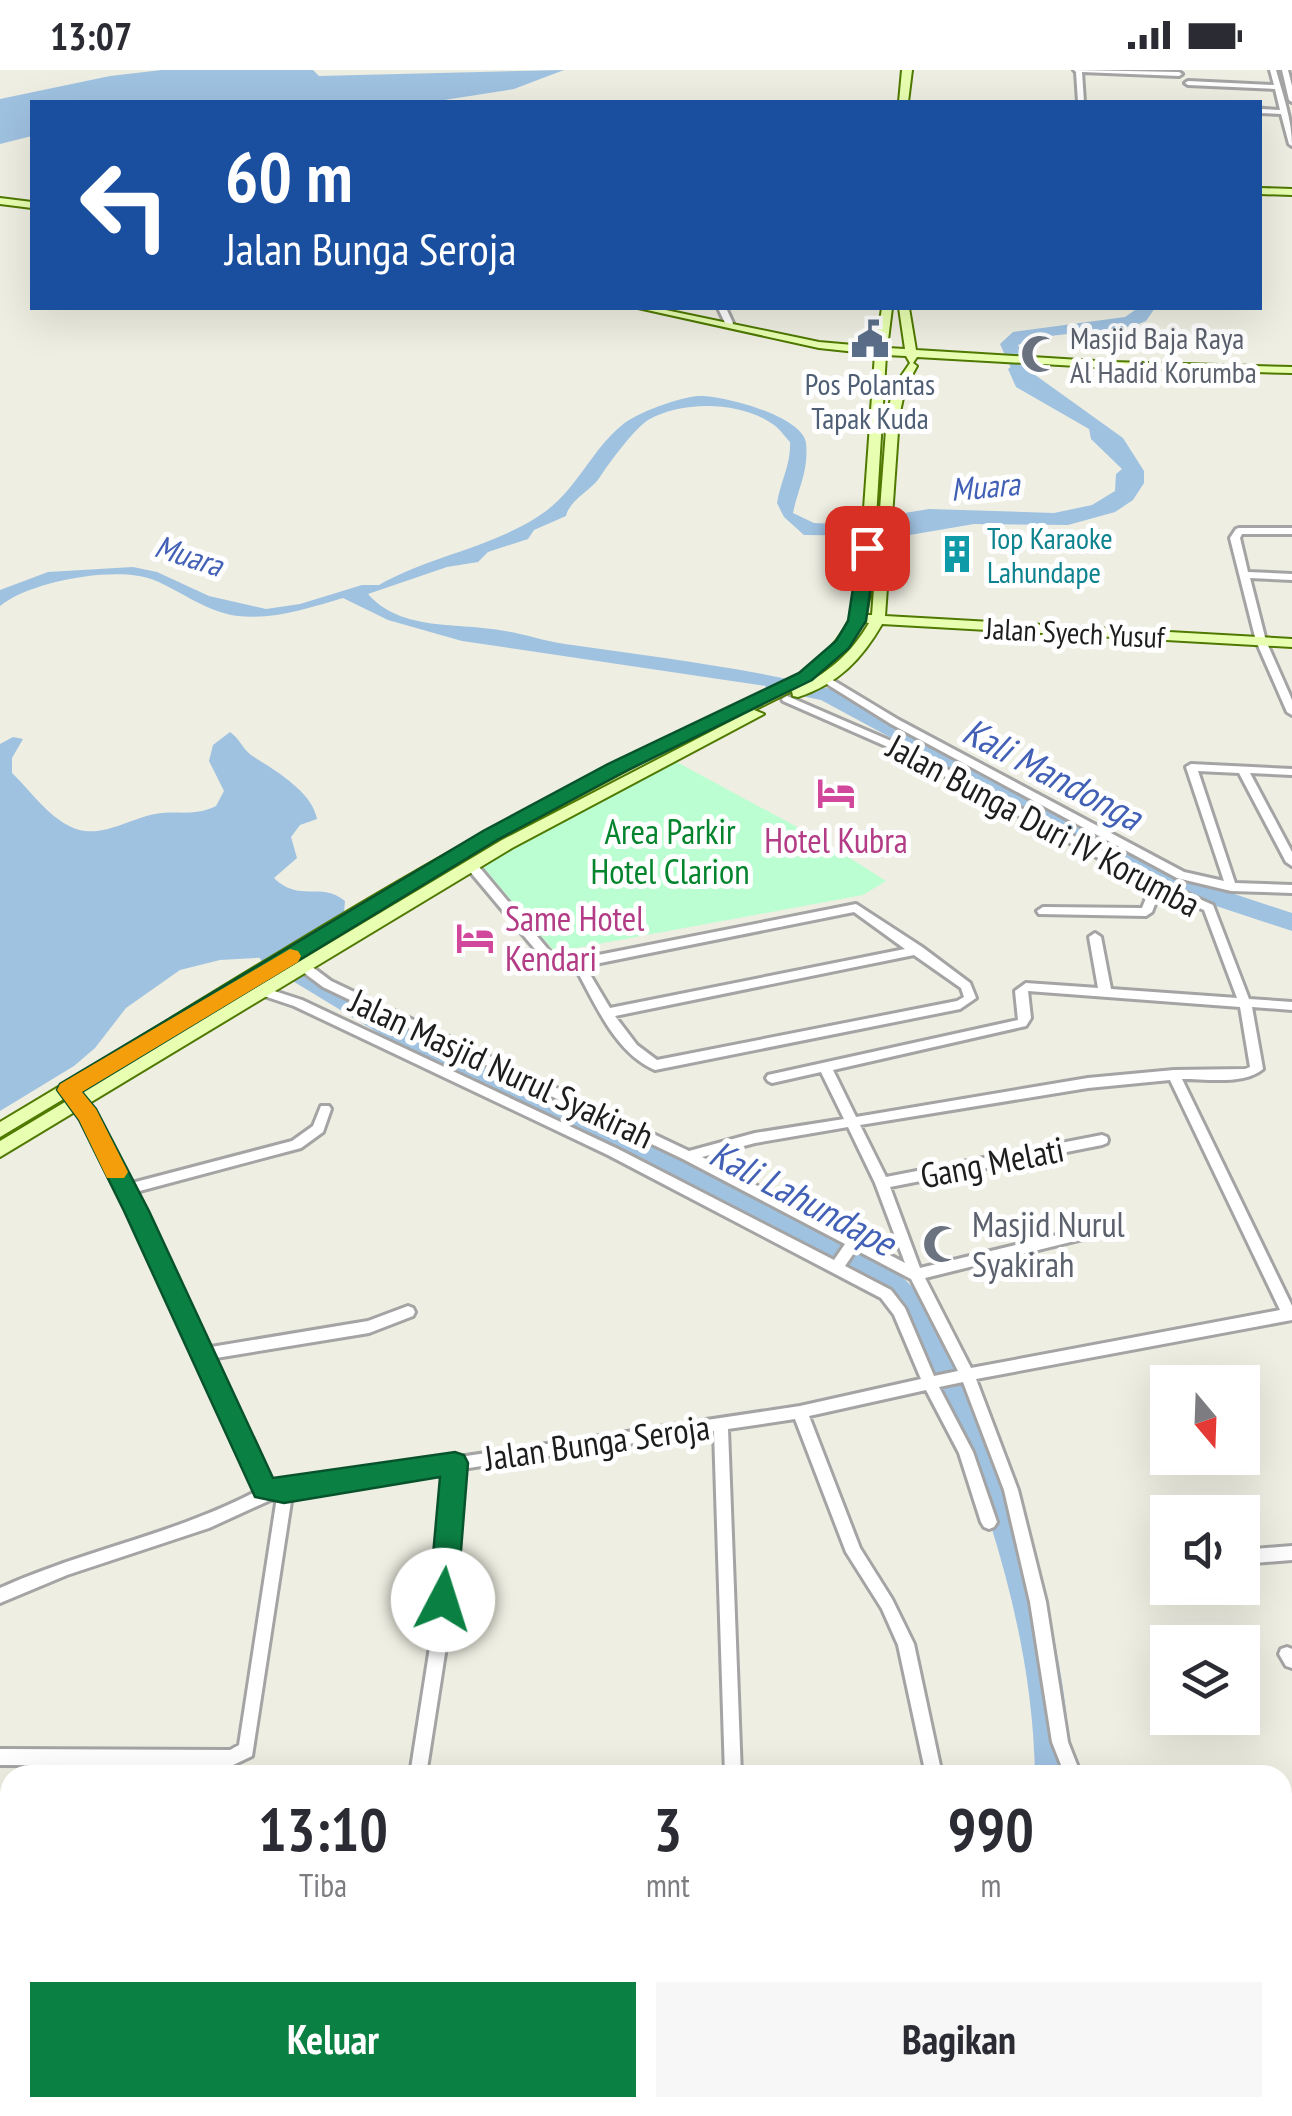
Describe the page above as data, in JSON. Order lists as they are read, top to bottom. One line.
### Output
{"streets":{"main road":["Jalan Syech Yusuf"],"street":["Jalan Bunga Duri IV Korumba","Jalan Masjid Nurul Syakirah","Gang Melati","Jalan Bunga Seroja"]},"water":["Muara","Kali Mandonga","Kali Lahundape"],"parks":["Area Parkir Hotel Clarion"],"places":{"public building":["Pos Polantas Tapak Kuda"],"mosque":["Masjid Baja Raya Al Hadid Korumba","Masjid Nurul Syakirah"],"building":["Top Karaoke Lahundape"],"hotel":["Hotel Kubra","Same Hotel Kendari"]},"north":"bottom","page":{"status":"13:07","turn":["60 m","Jalan Bunga Seroja"],"eta":["13:10","Tiba","3","mnt","990","m"],"buttons":["Keluar","Bagikan"]}}
